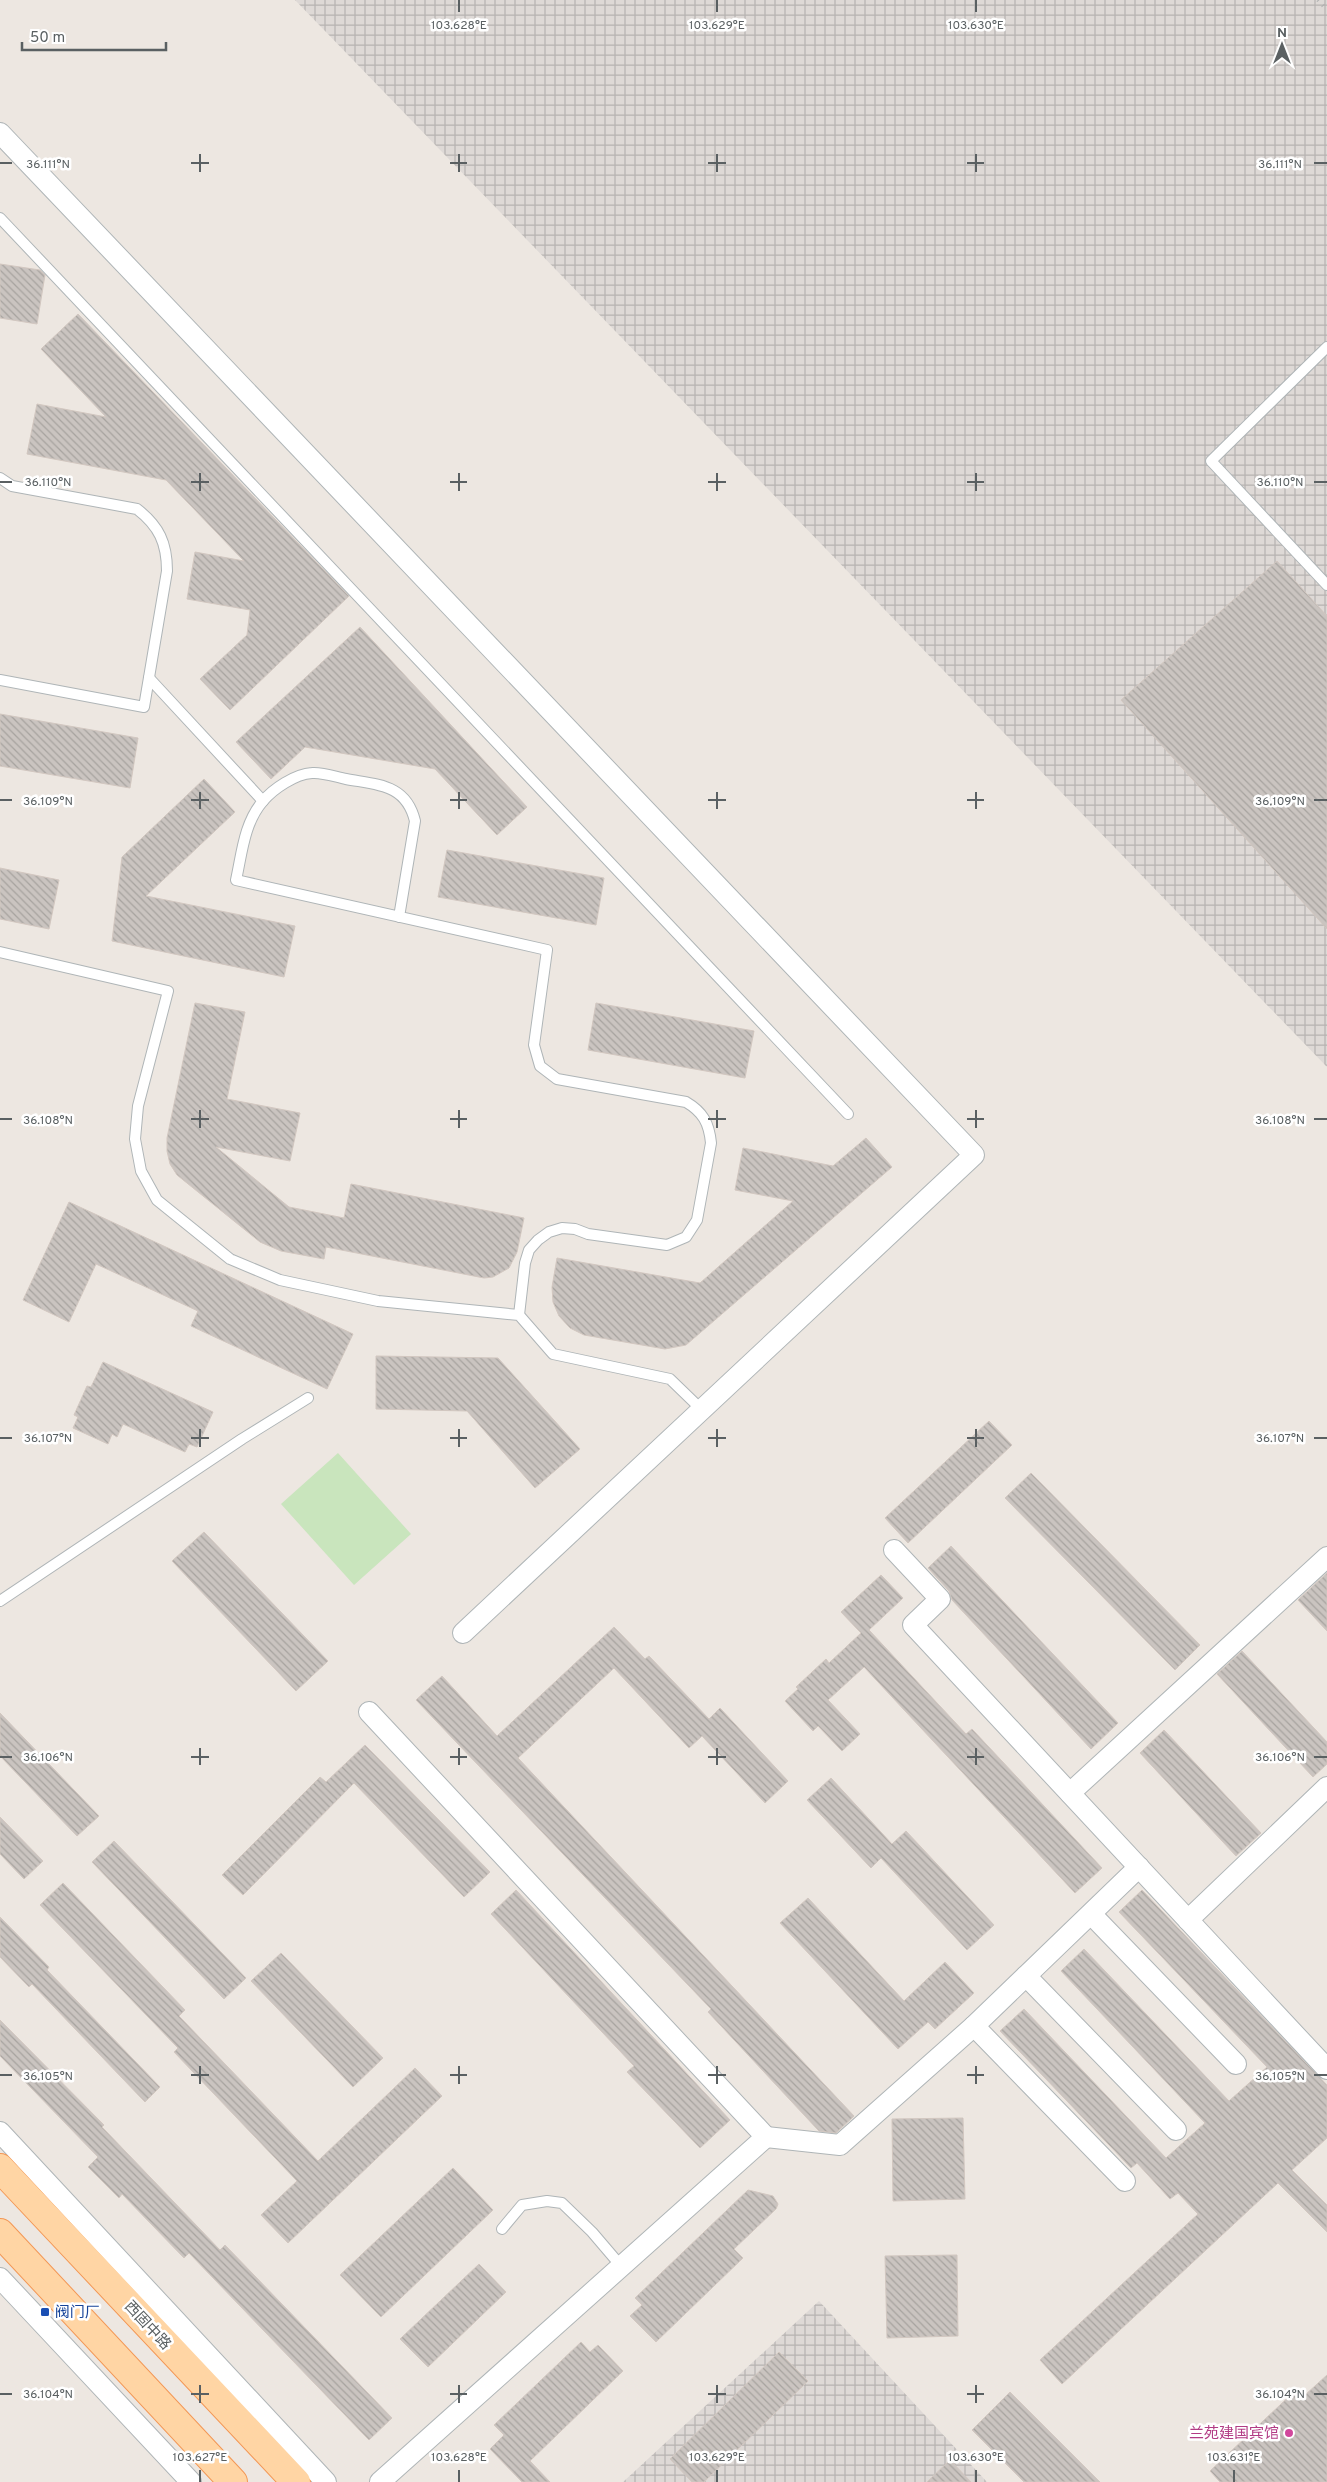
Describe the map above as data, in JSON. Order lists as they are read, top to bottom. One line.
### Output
{"streets":{"main road":["西固中路"]},"places":{"transit":["阀门厂"],"other":["兰苑建国宾馆"]},"scale_bar":"50 m","north":"top","coordinates":["103.628°E","103.629°E","103.630°E","36.111°N","36.110°N","36.109°N","36.108°N","36.107°N","36.106°N","36.105°N","36.104°N","103.627°E","103.631°E"]}
